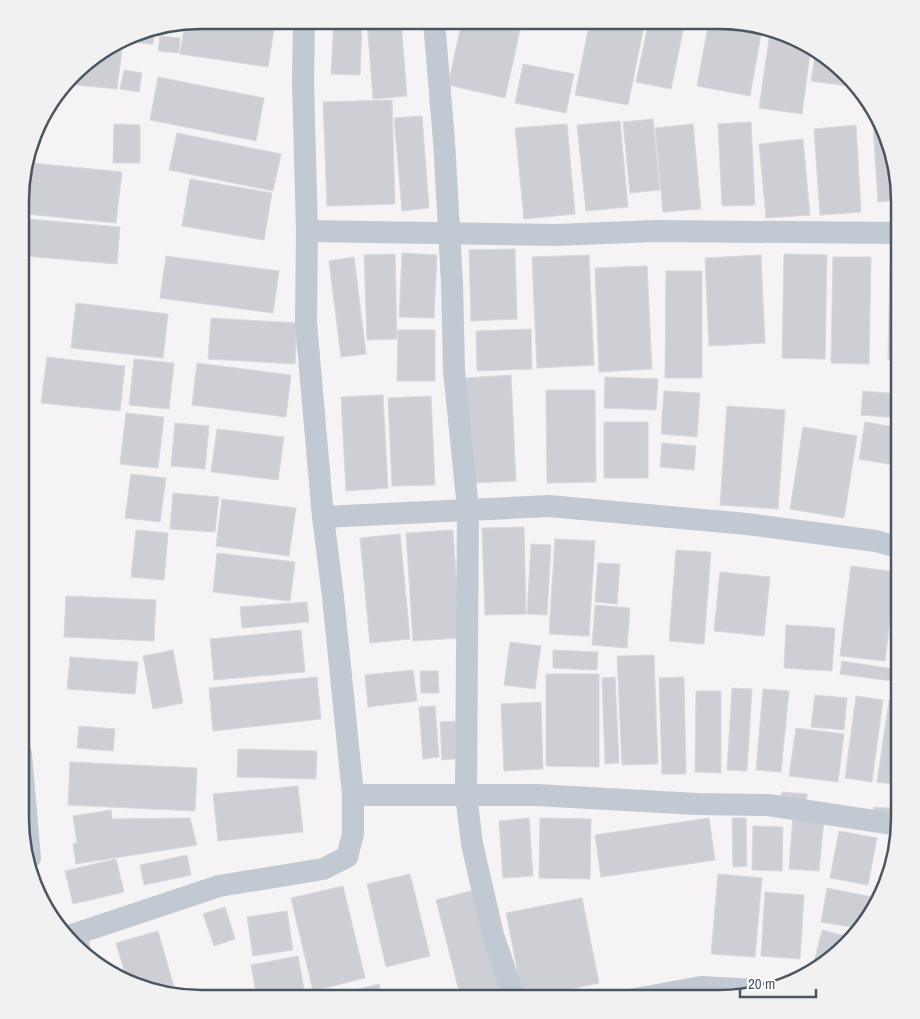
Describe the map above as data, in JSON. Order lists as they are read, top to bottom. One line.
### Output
{"scale_bar":"20 m"}
